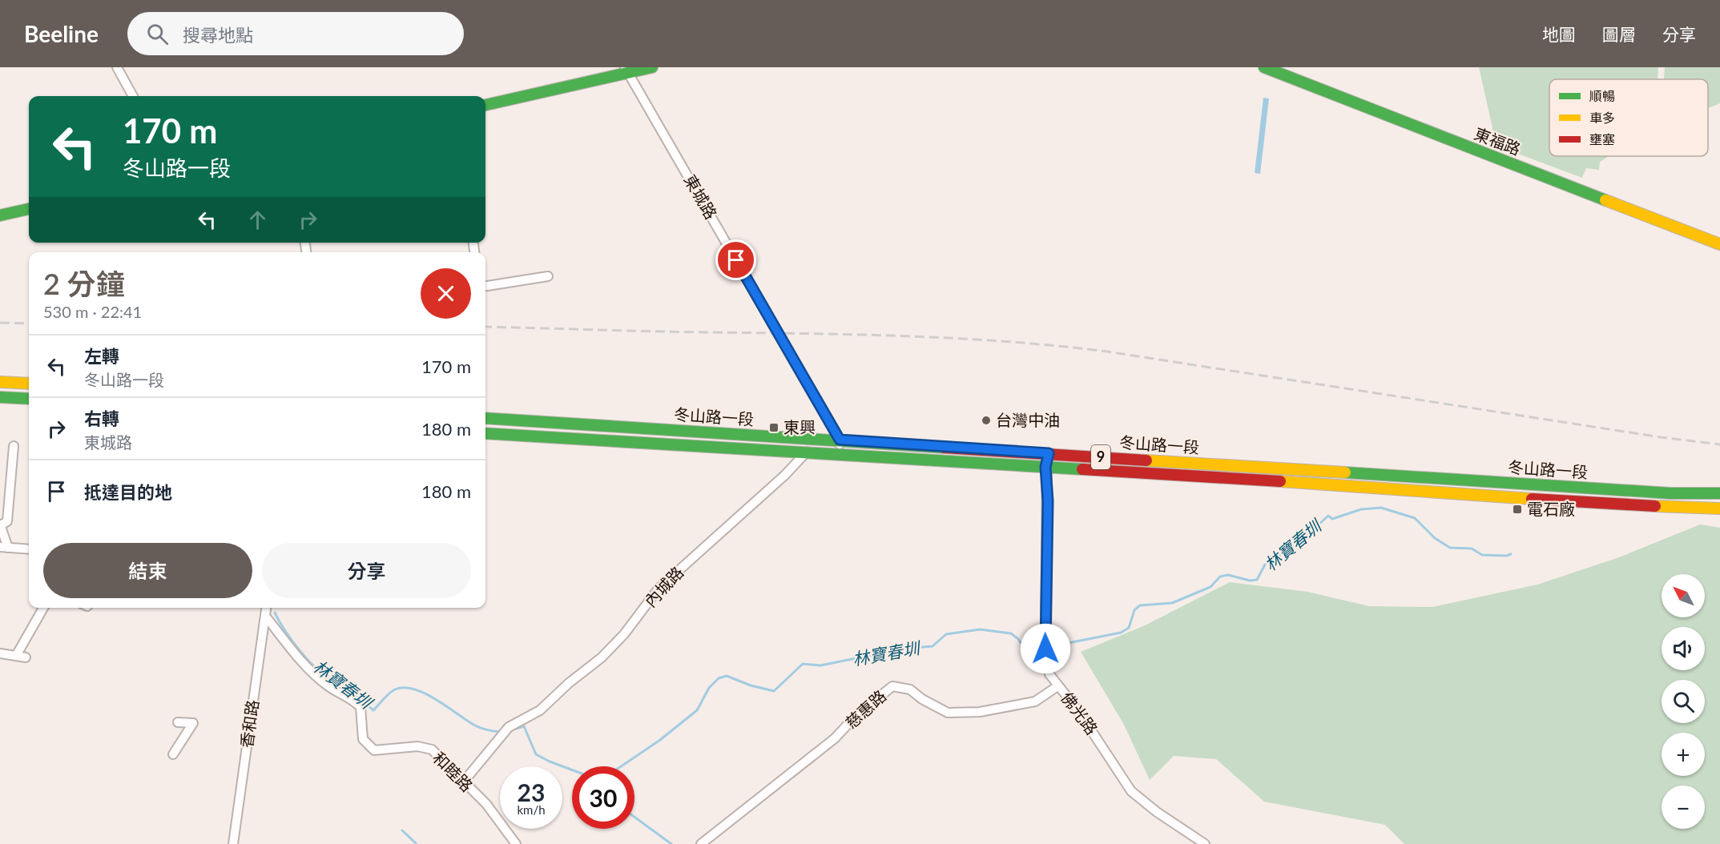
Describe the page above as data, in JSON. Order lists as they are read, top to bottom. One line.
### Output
{"streets":{"main road":["東福路","冬山路一段","9"],"street":["東城路","內城路","慈惠路","佛光路","香和路","和睦路"]},"crossings":[["東城路","冬山路一段"],["冬山路一段","內城路"],["冬山路一段","佛光路"],["內城路","和睦路"],["慈惠路","佛光路"],["香和路","和睦路"]],"water":["林寶春圳"],"places":{"other":["台灣中油"],"transit":["東興","電石廠"]},"legend":["順暢","車多","壅塞"],"north":"top left","page":{"header":"Beeline","search":"搜尋地點","nav":["地圖","圖層","分享"],"turn":["170 m","冬山路一段"],"heading":["2 分鐘","530 m · 22:41"],"list":[{"name":"左轉","note":"冬山路一段","value":"170 m"},{"name":"右轉","note":"東城路","value":"180 m"},{"name":"抵達目的地","value":"180 m"}],"buttons":["結束","分享"],"map_buttons":["+","−"],"speed":"23 km/h","limit":"30"}}
